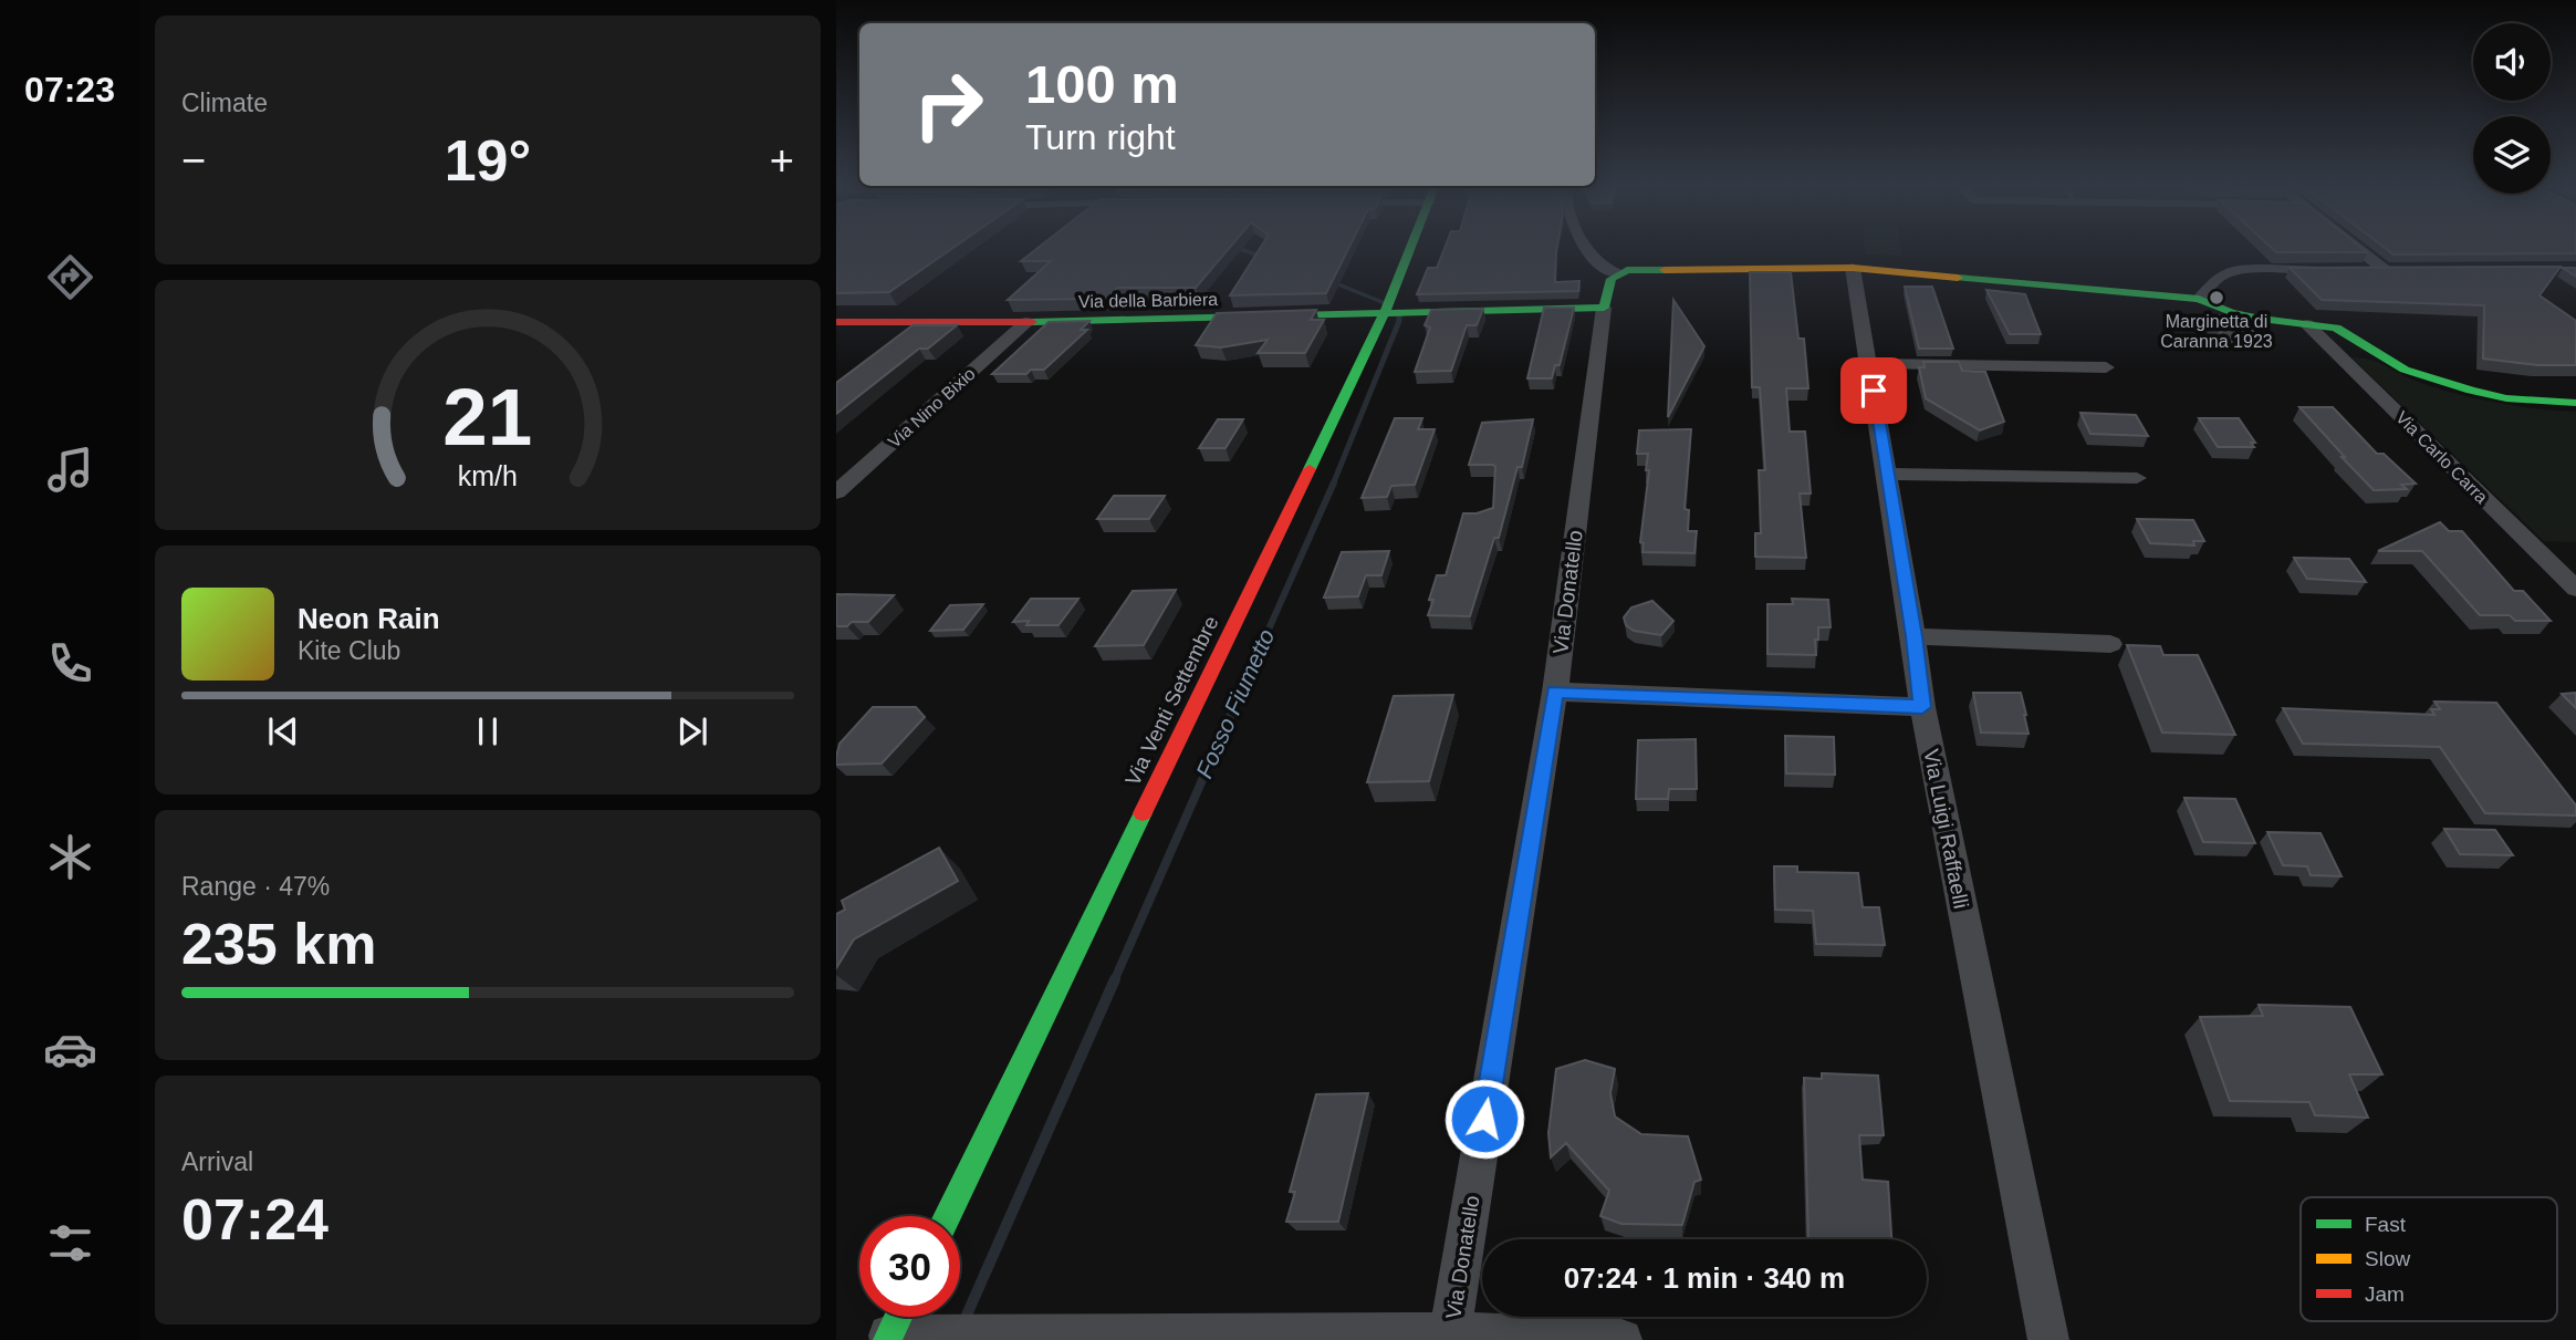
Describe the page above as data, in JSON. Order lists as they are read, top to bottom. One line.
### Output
{"streets":{"street":["Via della Barbiera","Via Nino Bixio","Via Carlo Carra","Via Donatello","Via Venti Settembre","Via Luigi Raffaelli"]},"crossings":[["Via della Barbiera","Via Nino Bixio"],["Via della Barbiera","Via Donatello"],["Via della Barbiera","Via Venti Settembre"]],"water":["Fosso Fiumetto"],"places":["Marginetta di Caranna 1923"],"legend":["Fast","Slow","Jam"],"page":{"tabs":"07:23","tile":["Climate",["Range · 47%","235 km"],["Arrival","07:24"]],"turn":["100 m","Turn right"],"heat":["−","19°","+"],"song":["Neon Rain","Kite Club"],"limit":"30","trip":"07:24 · 1 min · 340 m","gauge":["21","km/h"]}}
